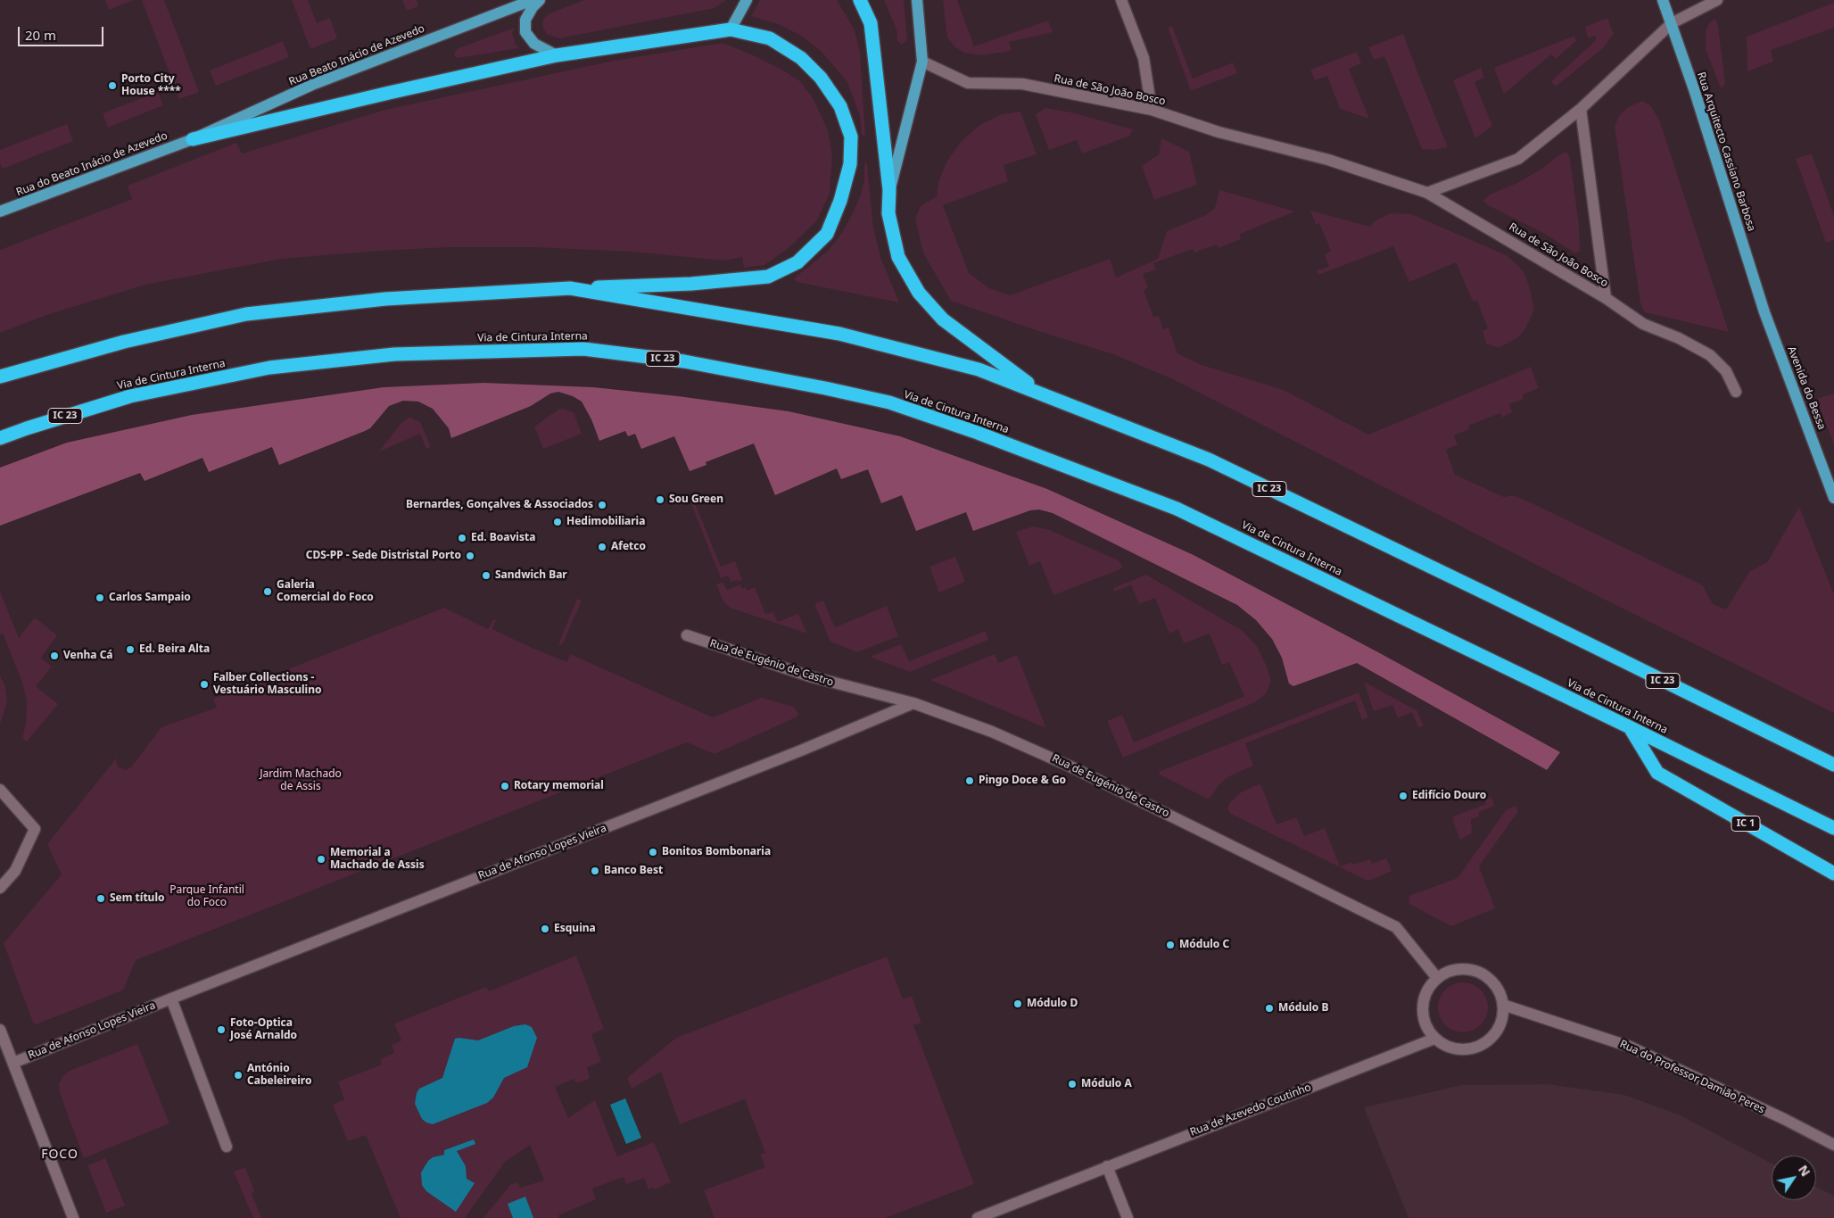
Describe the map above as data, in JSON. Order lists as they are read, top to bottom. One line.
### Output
{"streets":{"highway":["Via de Cintura Interna","IC 23","IC 1"],"main road":["Rua Beato Inácio de Azevedo","Rua Arquitecto Cassiano Barbosa","Rua do Beato Inácio de Azevedo","Avenida do Bessa"],"street":["Rua de São João Bosco","Rua de Eugénio de Castro","Rua de Afonso Lopes Vieira","Rua do Professor Damião Peres","Rua de Azevedo Coutinho"]},"crossings":[["Rua Beato Inácio de Azevedo","Rua do Beato Inácio de Azevedo"],["Rua Arquitecto Cassiano Barbosa","Avenida do Bessa"],["Via de Cintura Interna","IC 1"],["Rua de Eugénio de Castro","Rua de Afonso Lopes Vieira"],["Rua de Eugénio de Castro","Rua do Professor Damião Peres"],["Rua de Eugénio de Castro","Rua de Azevedo Coutinho"],["Rua do Professor Damião Peres","Rua de Azevedo Coutinho"]],"districts":["FOCO"],"parks":["Jardim Machado de Assis","Parque Infantil do Foco"],"places":["Porto City House ****","Sou Green","Bernardes, Gonçalves & Associados","Hedimobiliaria","Ed. Boavista","Afetco","CDS-PP - Sede Distristal Porto","Sandwich Bar","Galeria Comercial do Foco","Carlos Sampaio","Ed. Beira Alta","Venha Cá","Falber Collections - Vestuário Masculino","Pingo Doce & Go","Rotary memorial","Edifício Douro","Bonitos Bombonaria","Memorial a Machado de Assis","Banco Best","Sem título","Esquina","Módulo C","Módulo D","Módulo B","Foto-Optica José Arnaldo","António Cabeleireiro","Módulo A"],"scale_bar":"20 m","north":"top right"}
